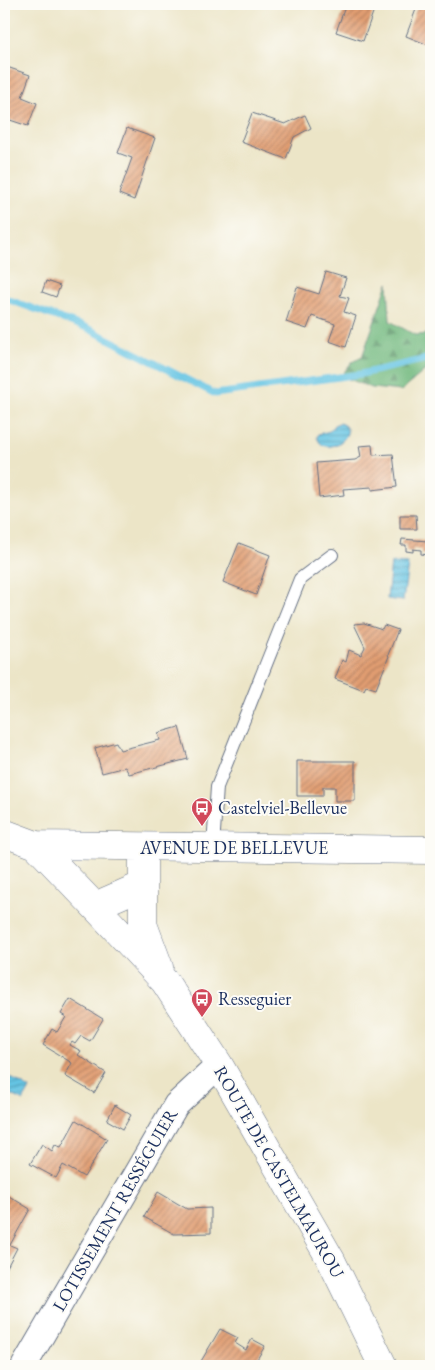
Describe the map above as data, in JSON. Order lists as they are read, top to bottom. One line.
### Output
{"streets":{"street":["AVENUE DE BELLEVUE","ROUTE DE CASTELMAUROU","LOTISSEMENT RESSÉGUIER"]},"crossings":[["AVENUE DE BELLEVUE","ROUTE DE CASTELMAUROU"],["ROUTE DE CASTELMAUROU","LOTISSEMENT RESSÉGUIER"]],"places":{"bus stop":["Castelviel-Bellevue","Resseguier"]}}
